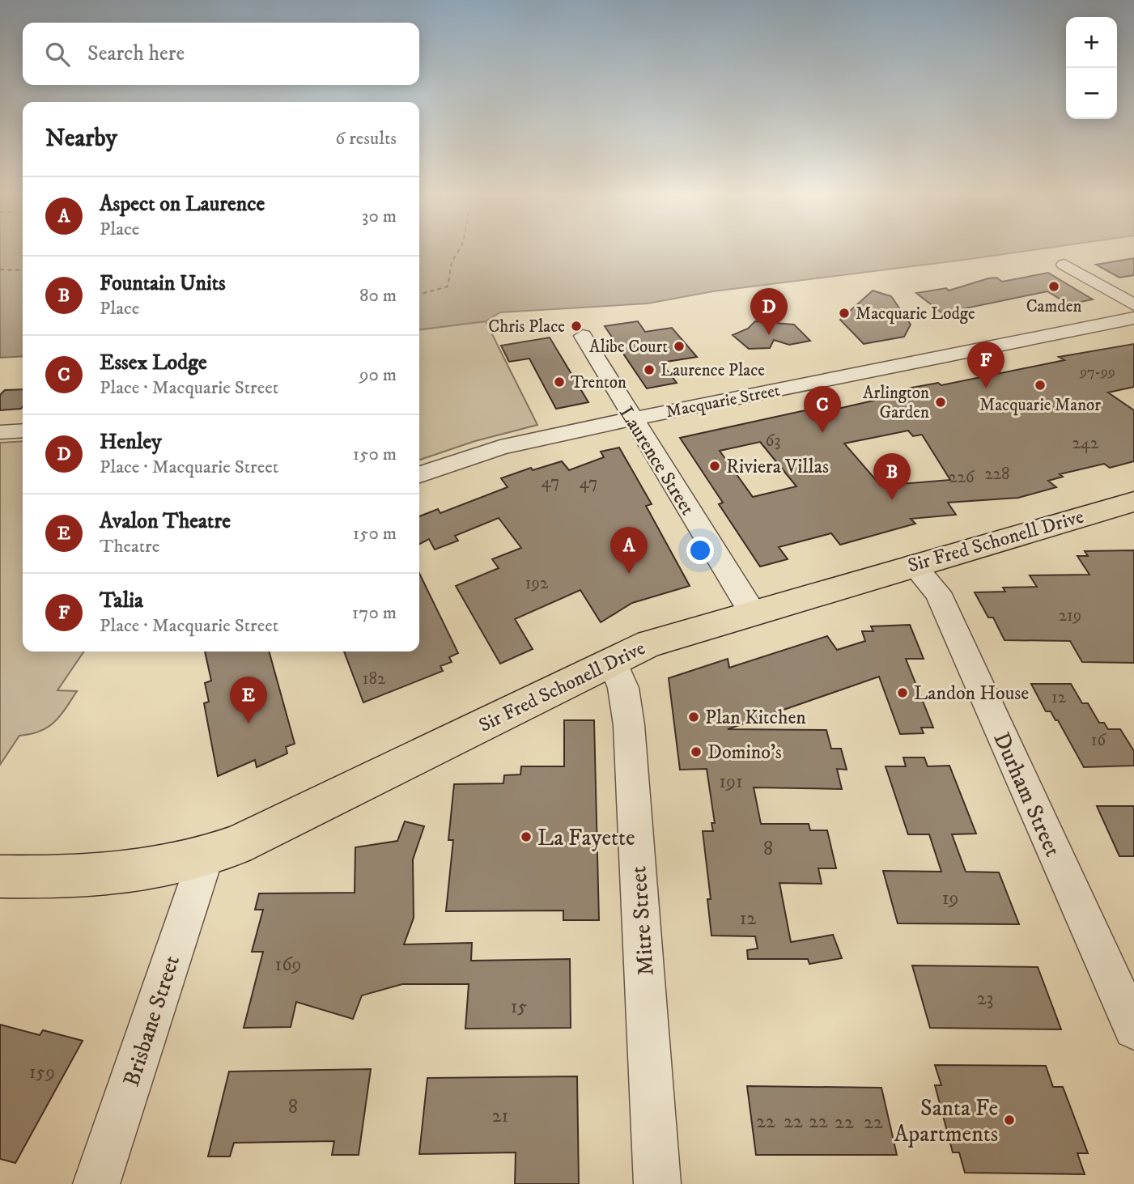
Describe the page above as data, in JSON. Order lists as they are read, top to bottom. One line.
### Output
{"streets":{"main road":["Sir Fred Schonell Drive"],"street":["Macquarie Street","Laurence Street","Durham Street","Mitre Street","Brisbane Street"]},"crossings":[["Macquarie Street","Laurence Street"],["Laurence Street","Sir Fred Schonell Drive"],["Sir Fred Schonell Drive","Durham Street"],["Sir Fred Schonell Drive","Mitre Street"],["Sir Fred Schonell Drive","Brisbane Street"]],"places":["Camden","Macquarie Lodge","Chris Place","Alibe Court","Laurence Place","Trenton","Macquarie Manor","Arlington Garden","Riviera Villas","Landon House","Plan Kitchen","Domino's","La Fayette","Santa Fe Apartments"],"house_numbers":["97-99","63","242","228","226","47","47","192","219","182","12","16","191","8","19","12","169","23","15","159","8","21","22","22","22","22","22"],"page":{"map_buttons":["+","−"],"search":"Search here","heading":["Nearby","6 results"],"list":[{"mark":"A","name":"Aspect on Laurence","note":"Place","value":"30 m"},{"mark":"B","name":"Fountain Units","note":"Place","value":"80 m"},{"mark":"C","name":"Essex Lodge","note":"Place · Macquarie Street","value":"90 m"},{"mark":"D","name":"Henley","note":"Place · Macquarie Street","value":"150 m"},{"mark":"E","name":"Avalon Theatre","note":"Theatre","value":"150 m"},{"mark":"F","name":"Talia","note":"Place · Macquarie Street","value":"170 m"}],"pins":["D","F","C","B","A","E"]}}
